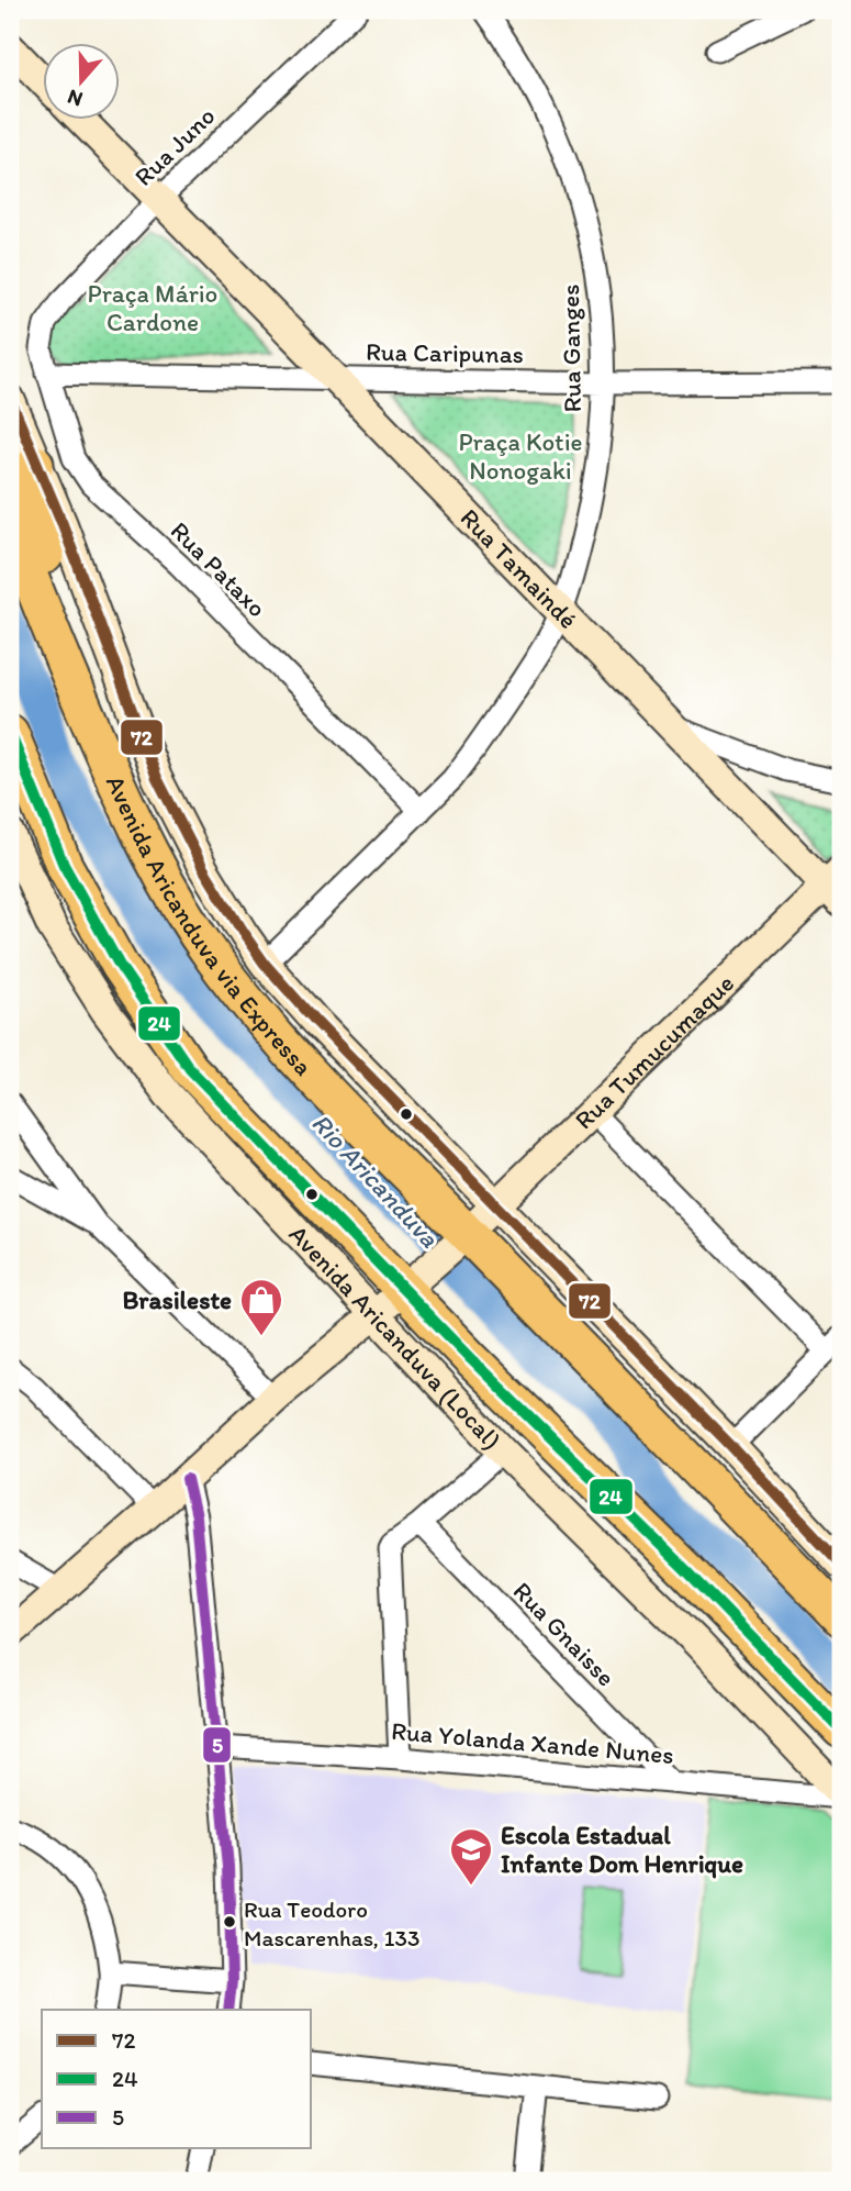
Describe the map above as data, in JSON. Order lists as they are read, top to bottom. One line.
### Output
{"streets":{"highway":["Avenida Aricanduva via Expressa"],"main road":["Rua Tamaindé","Rua Tumucumaque","Avenida Aricanduva (Local)"],"street":["Rua Juno","Rua Ganges","Rua Caripunas","Rua Pataxo","Rua Gnaisse","Rua Yolanda Xande Nunes"]},"crossings":[["Rua Juno","Rua Pataxo"],["Rua Juno","Rua Tamaindé"],["Rua Ganges","Rua Caripunas"],["Rua Ganges","Rua Pataxo"],["Rua Ganges","Rua Tamaindé"],["Rua Caripunas","Rua Pataxo"],["Rua Caripunas","Rua Tamaindé"],["Rua Tamaindé","Rua Tumucumaque"],["Avenida Aricanduva via Expressa","Rua Tumucumaque"],["Rua Tumucumaque","Avenida Aricanduva (Local)"],["Avenida Aricanduva (Local)","Rua Yolanda Xande Nunes"],["Rua Gnaisse","Rua Yolanda Xande Nunes"]],"water":["Rio Aricanduva"],"parks":["Praça Mário Cardone","Praça Kotie Nonogaki"],"places":{"shop":["Brasileste"],"school or university":["Escola Estadual Infante Dom Henrique"],"other":["Rua Teodoro Mascarenhas, 133"]},"lines":["transit line 72","transit line 24","transit line 5"],"legend":["72","24","5"],"north":"bottom"}
